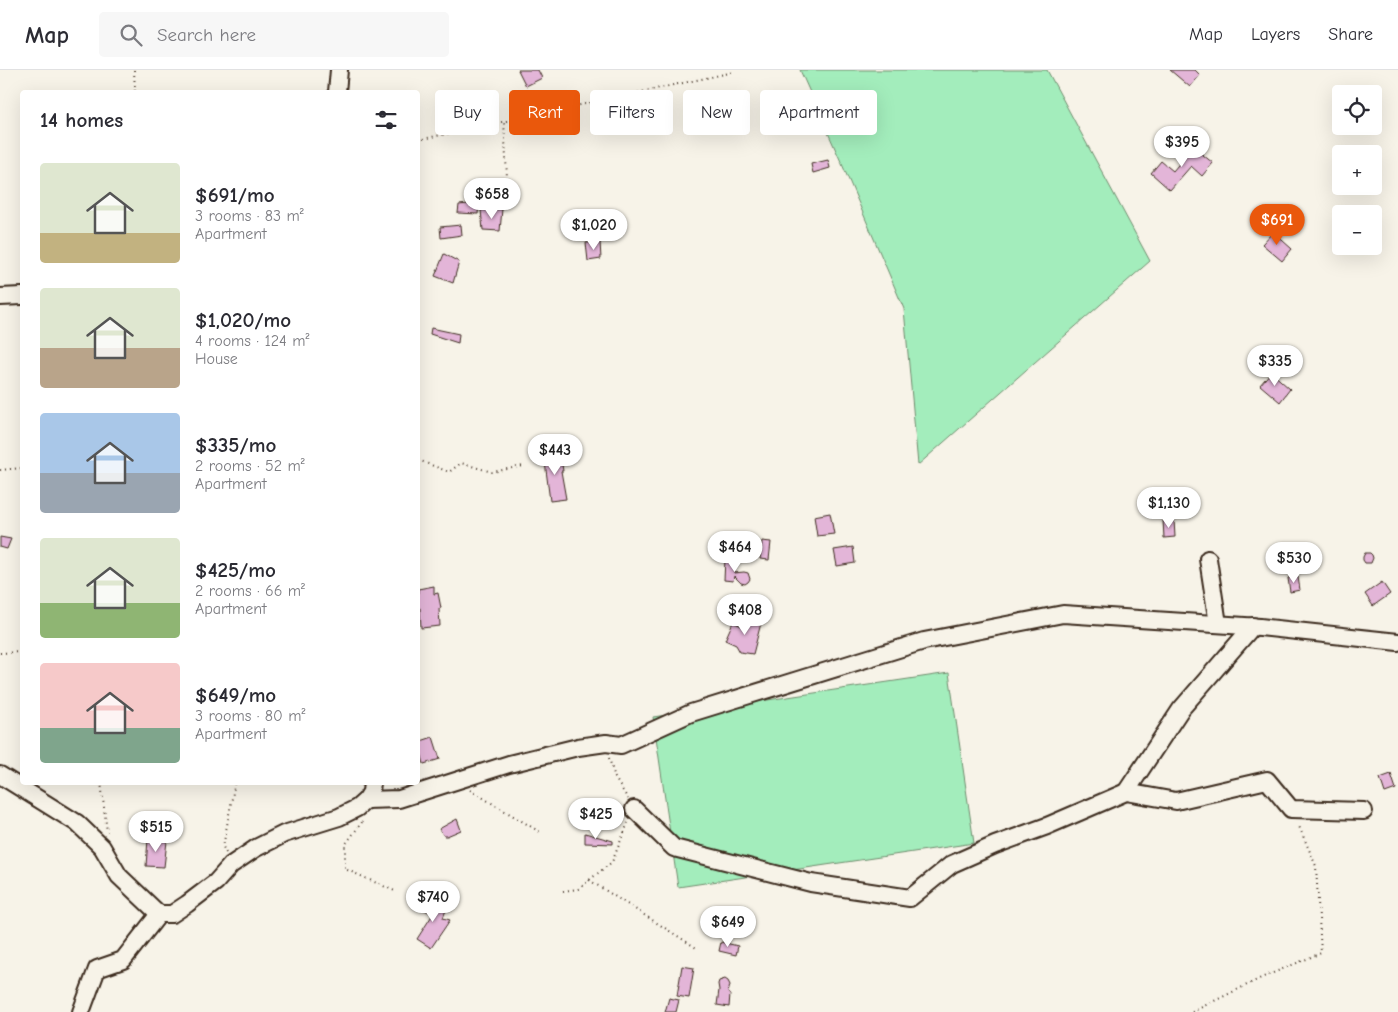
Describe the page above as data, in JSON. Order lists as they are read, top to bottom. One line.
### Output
{"page":{"header":"Map","search":"Search here","nav":["Map","Layers","Share"],"map_buttons":["+","−"],"chip":["Buy","Rent","Filters","New","Apartment"],"heading":"14 homes","price":["$395","$658","$691","$1,020","$335","$443","$1,130","$464","$530","$408","$425","$515","$740","$649"],"list":[{"name":"$691/mo","note":"3 rooms · 83 m² · Apartment"},{"name":"$1,020/mo","note":"4 rooms · 124 m² · House"},{"name":"$335/mo","note":"2 rooms · 52 m² · Apartment"},{"name":"$425/mo","note":"2 rooms · 66 m² · Apartment"},{"name":"$649/mo","note":"3 rooms · 80 m² · Apartment"}]}}
